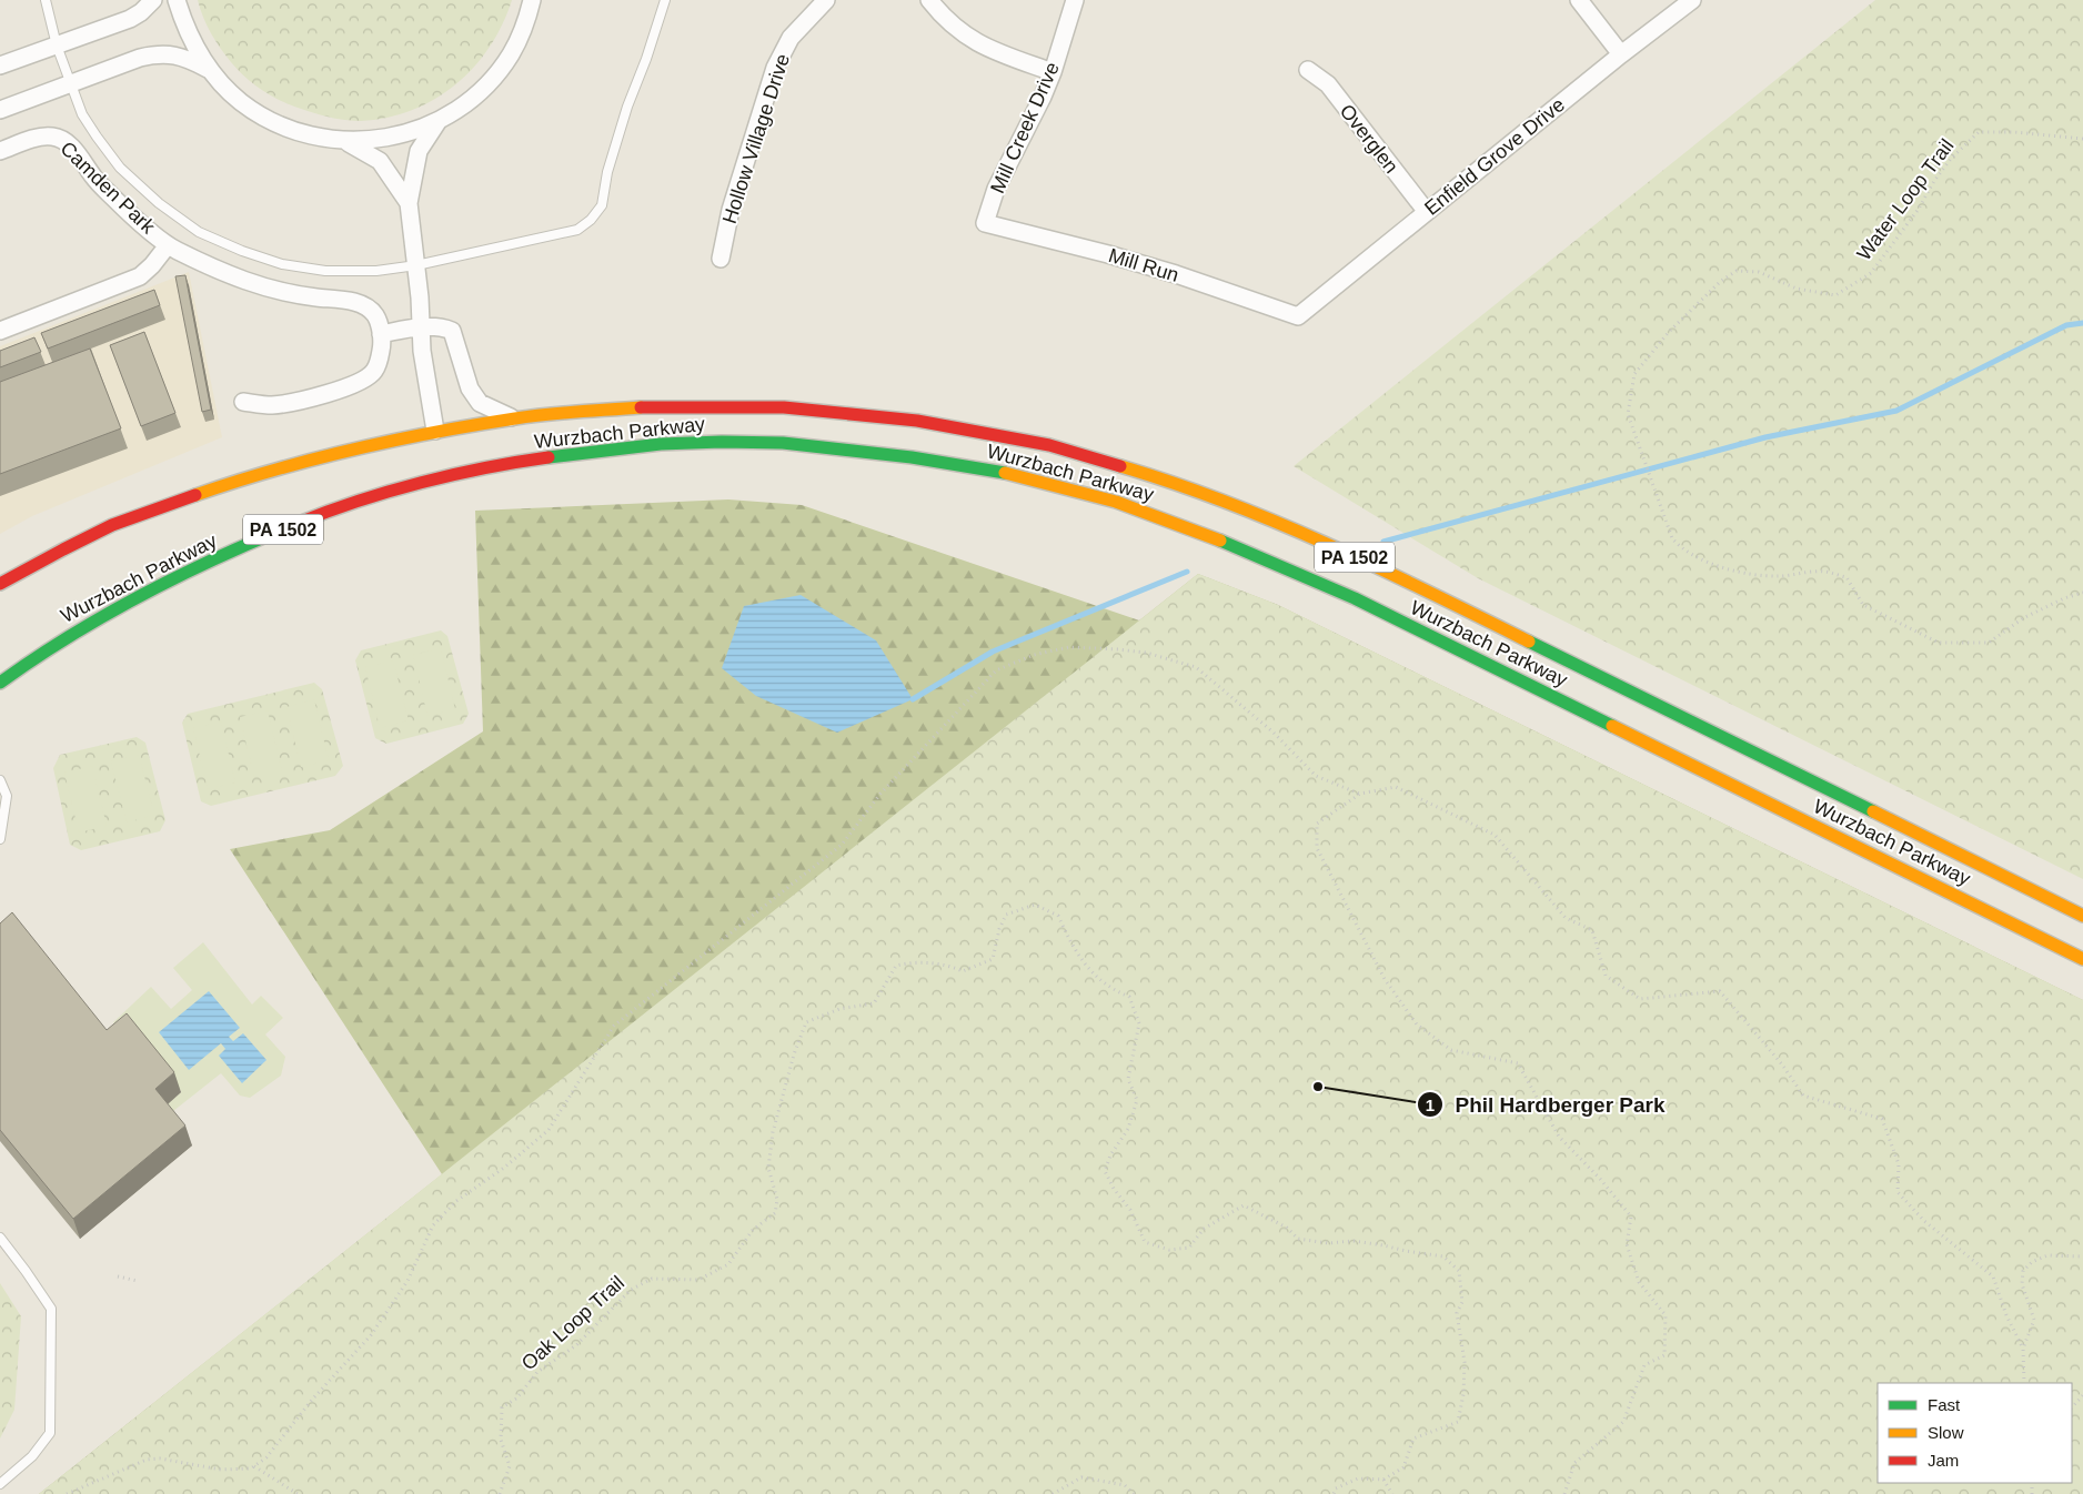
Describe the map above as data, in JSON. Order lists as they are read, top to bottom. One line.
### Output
{"streets":{"highway":["Wurzbach Parkway","PA 1502"],"street":["Mill Creek Drive","Hollow Village Drive","Overglen","Enfield Grove Drive","Camden Park","Mill Run"],"path":["Water Loop Trail","Oak Loop Trail"]},"crossings":[["Mill Creek Drive","Mill Run"],["Overglen","Enfield Grove Drive"],["Enfield Grove Drive","Mill Run"]],"places":["Phil Hardberger Park"],"legend":["Fast","Slow","Jam"]}
